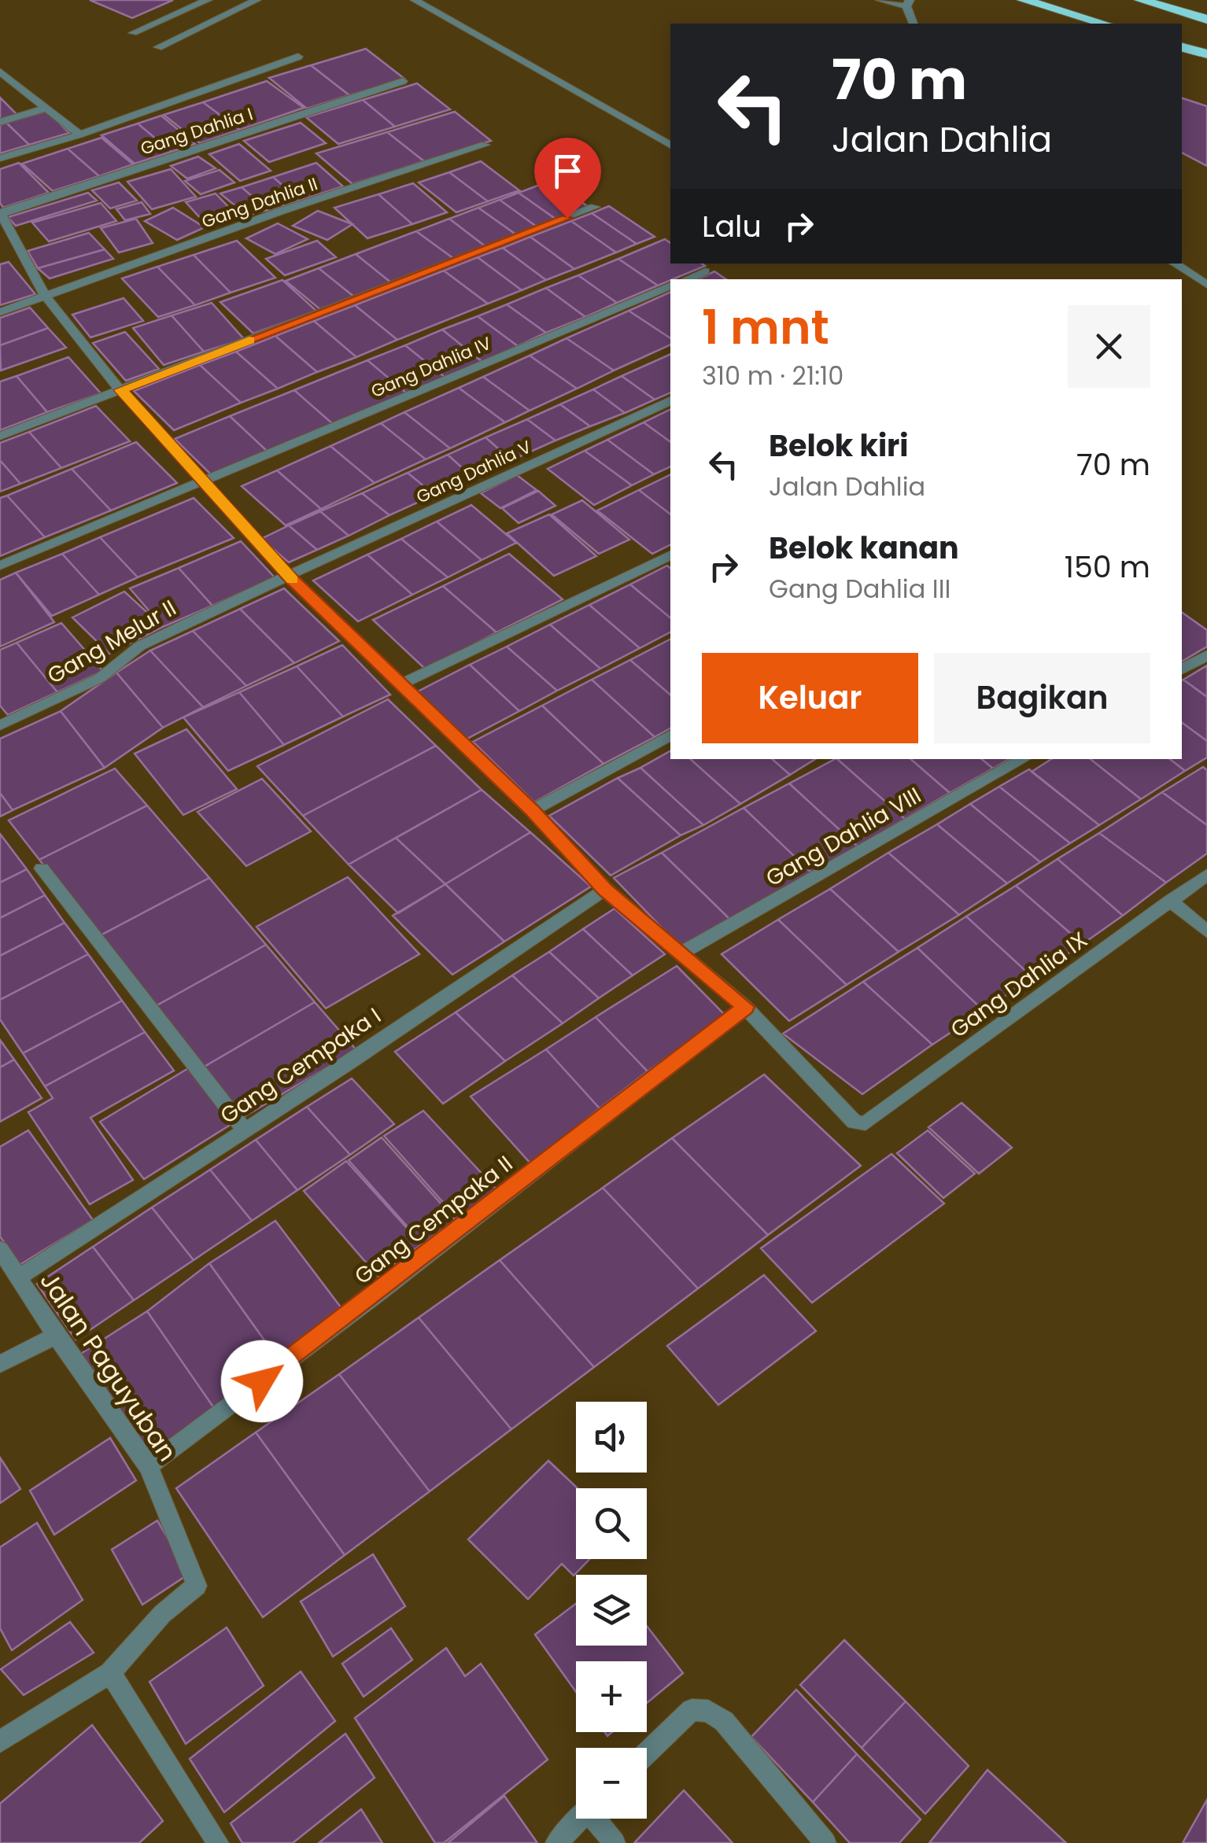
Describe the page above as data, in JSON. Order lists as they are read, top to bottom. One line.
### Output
{"streets":{"street":["Gang Dahlia I","Gang Dahlia II","Gang Dahlia IV","Gang Dahlia V","Gang Melur II","Gang Dahlia VIII","Gang Dahlia IX","Gang Cempaka I","Gang Cempaka II","Jalan Paguyuban"]},"crossings":[["Gang Dahlia V","Gang Melur II"],["Gang Dahlia IX","Gang Cempaka II"],["Gang Cempaka I","Jalan Paguyuban"],["Gang Cempaka II","Jalan Paguyuban"]],"page":{"turn":["70 m","Jalan Dahlia"],"then":"Lalu","heading":["1 mnt","310 m · 21:10"],"list":[{"name":"Belok kiri","note":"Jalan Dahlia","value":"70 m"},{"name":"Belok kanan","note":"Gang Dahlia III","value":"150 m"}],"buttons":["Keluar","Bagikan"],"map_buttons":["+","−"]}}
